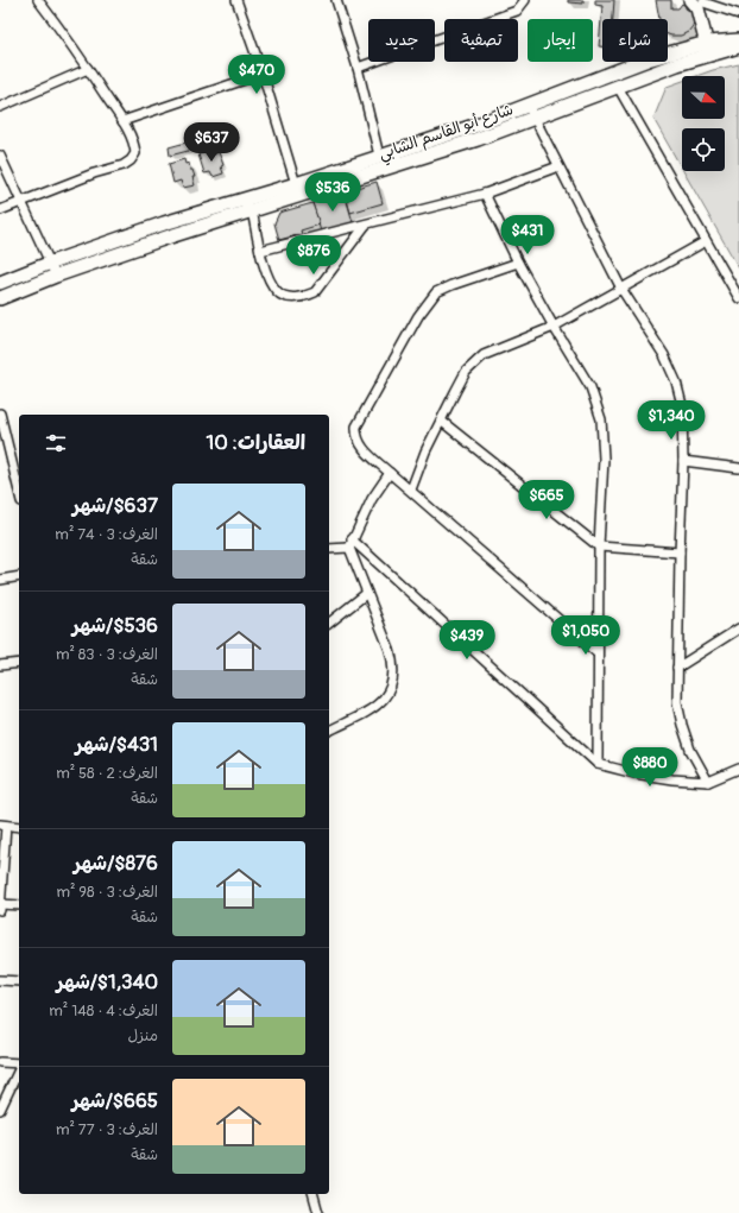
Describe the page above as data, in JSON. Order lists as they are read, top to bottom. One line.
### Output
{"streets":{"main road":["شارع أبو القاسم الشابي"]},"north":"right","page":{"chip":["شراء","إيجار","تصفية","جديد"],"price":["$470","$637","$536","$431","$876","$1,340","$665","$1,050","$439","$880"],"heading":"العقارات: 10","list":[{"name":"$637/شهر","note":"الغرف: 3 · 74 m² · شقة"},{"name":"$536/شهر","note":"الغرف: 3 · 83 m² · شقة"},{"name":"$431/شهر","note":"الغرف: 2 · 58 m² · شقة"},{"name":"$876/شهر","note":"الغرف: 3 · 98 m² · شقة"},{"name":"$1,340/شهر","note":"الغرف: 4 · 148 m² · منزل"},{"name":"$665/شهر","note":"الغرف: 3 · 77 m² · شقة"}]}}
